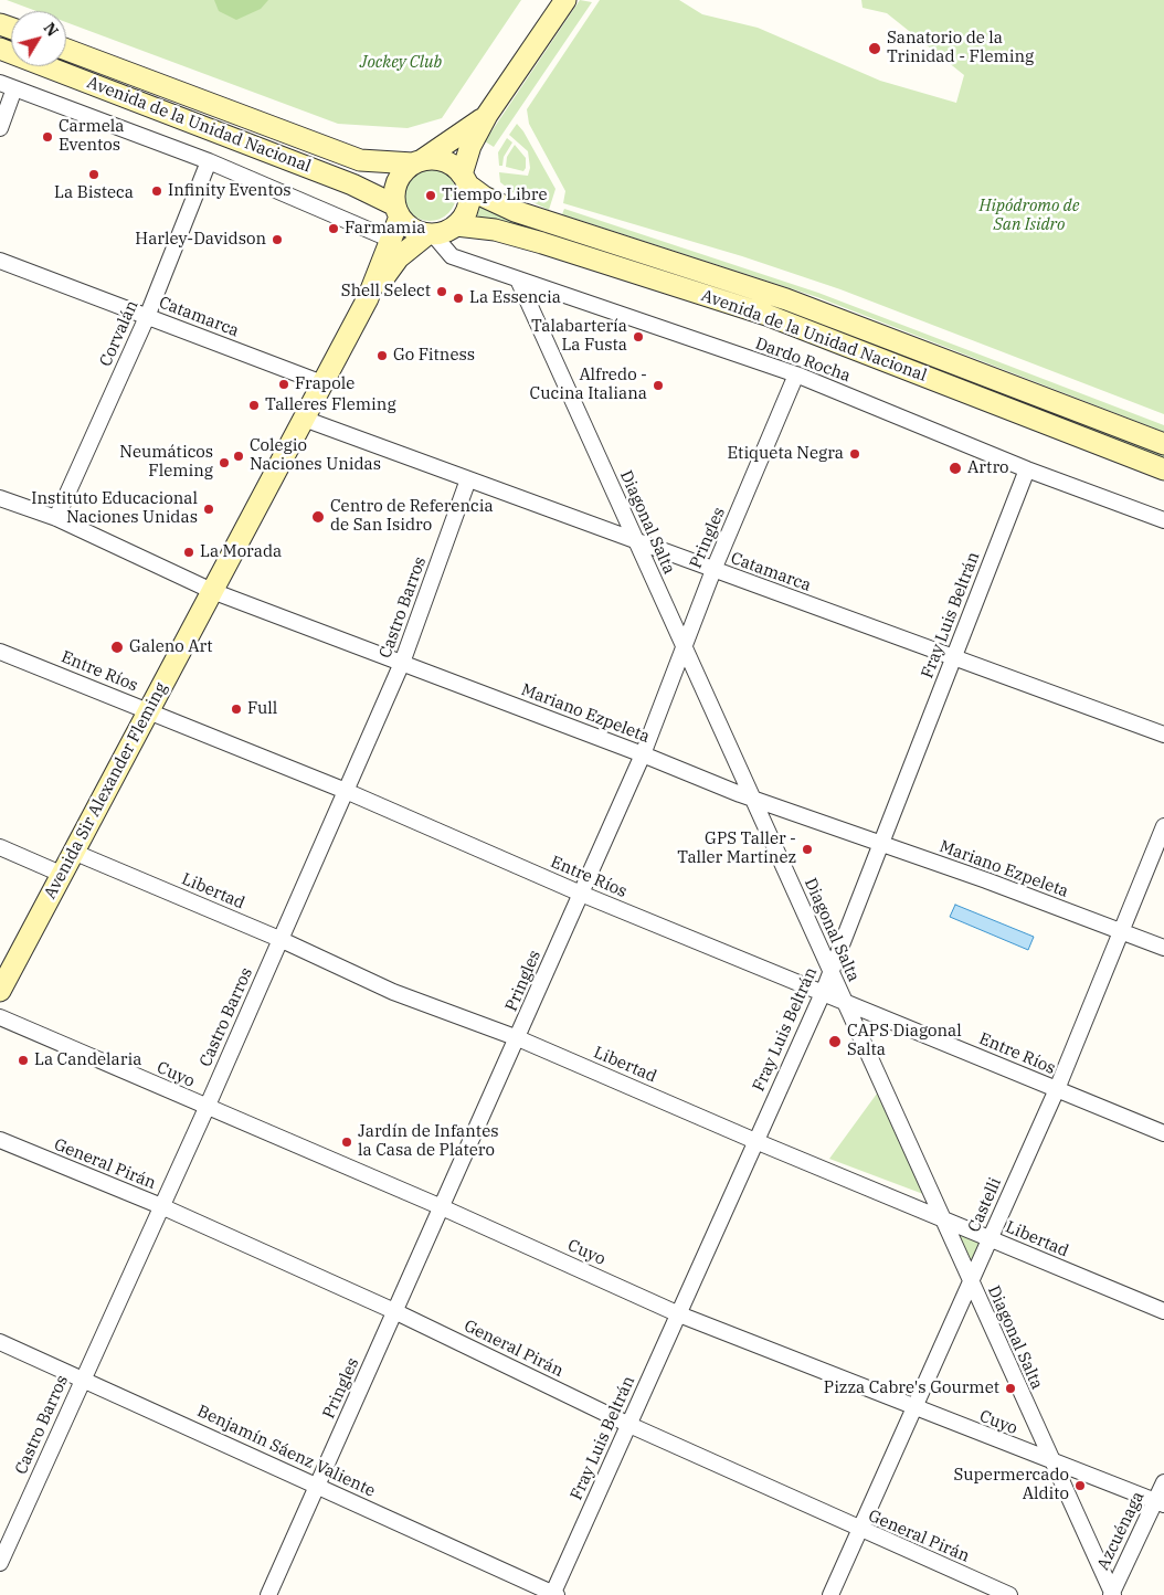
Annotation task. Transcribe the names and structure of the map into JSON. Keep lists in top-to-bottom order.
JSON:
{
  "streets": {
    "main road": ["Avenida de la Unidad Nacional", "Avenida Sir Alexander Fleming"],
    "street": [
      "Catamarca",
      "Corvalán",
      "Dardo Rocha",
      "Diagonal Salta",
      "Pringles",
      "Castro Barros",
      "Fray Luis Beltrán",
      "Entre Ríos",
      "Mariano Ezpeleta",
      "Libertad",
      "Cuyo",
      "General Pirán",
      "Castelli",
      "Benjamín Sáenz Valiente",
      "Azcuénaga"
    ]
  },
  "crossings": [
    ["Avenida de la Unidad Nacional", "Dardo Rocha"],
    ["Avenida de la Unidad Nacional", "Avenida Sir Alexander Fleming"],
    ["Catamarca", "Corvalán"],
    ["Catamarca", "Diagonal Salta"],
    ["Catamarca", "Pringles"],
    ["Catamarca", "Castro Barros"],
    ["Catamarca", "Fray Luis Beltrán"],
    ["Catamarca", "Avenida Sir Alexander Fleming"],
    ["Corvalán", "Mariano Ezpeleta"],
    ["Dardo Rocha", "Diagonal Salta"],
    ["Dardo Rocha", "Pringles"],
    ["Dardo Rocha", "Fray Luis Beltrán"],
    ["Dardo Rocha", "Avenida Sir Alexander Fleming"],
    ["Diagonal Salta", "Pringles"],
    ["Diagonal Salta", "Fray Luis Beltrán"],
    ["Diagonal Salta", "Entre Ríos"],
    ["Diagonal Salta", "Mariano Ezpeleta"],
    ["Diagonal Salta", "Libertad"],
    ["Diagonal Salta", "Cuyo"],
    ["Diagonal Salta", "Castelli"],
    ["Diagonal Salta", "Azcuénaga"],
    ["Pringles", "Entre Ríos"],
    ["Pringles", "Mariano Ezpeleta"],
    ["Pringles", "Libertad"],
    ["Pringles", "Cuyo"],
    ["Pringles", "General Pirán"],
    ["Pringles", "Benjamín Sáenz Valiente"],
    ["Castro Barros", "Entre Ríos"],
    ["Castro Barros", "Mariano Ezpeleta"],
    ["Castro Barros", "Libertad"],
    ["Castro Barros", "Cuyo"],
    ["Castro Barros", "General Pirán"],
    ["Castro Barros", "Benjamín Sáenz Valiente"],
    ["Fray Luis Beltrán", "Entre Ríos"],
    ["Fray Luis Beltrán", "Mariano Ezpeleta"],
    ["Fray Luis Beltrán", "Libertad"],
    ["Fray Luis Beltrán", "Cuyo"],
    ["Fray Luis Beltrán", "General Pirán"],
    ["Fray Luis Beltrán", "Benjamín Sáenz Valiente"],
    ["Entre Ríos", "Avenida Sir Alexander Fleming"],
    ["Entre Ríos", "Castelli"],
    ["Mariano Ezpeleta", "Avenida Sir Alexander Fleming"],
    ["Mariano Ezpeleta", "Castelli"],
    ["Avenida Sir Alexander Fleming", "Libertad"],
    ["Libertad", "Castelli"],
    ["Cuyo", "Castelli"],
    ["Cuyo", "Azcuénaga"],
    ["General Pirán", "Castelli"]
  ],
  "parks": ["Jockey Club", "Hipódromo de San Isidro"],
  "places": [
    "Sanatorio de la Trinidad - Fleming",
    "Carmela Eventos",
    "La Bisteca",
    "Infinity Eventos",
    "Tiempo Libre",
    "Farmamia",
    "Harley-Davidson",
    "Shell Select",
    "La Essencia",
    "Talabartería La Fusta",
    "Go Fitness",
    "Frapole",
    "Alfredo - Cucina Italiana",
    "Talleres Fleming",
    "Etiqueta Negra",
    "Colegio Naciones Unidas",
    "Neumáticos Fleming",
    "Artro",
    "Instituto Educacional Naciones Unidas",
    "Centro de Referencia de San Isidro",
    "La Morada",
    "Galeno Art",
    "Full",
    "GPS Taller - Taller Martinez",
    "CAPS Diagonal Salta",
    "La Candelaria",
    "Jardín de Infantes la Casa de Platero",
    "Pizza Cabre's Gourmet",
    "Supermercado Aldito"
  ],
  "north": "top right"
}
